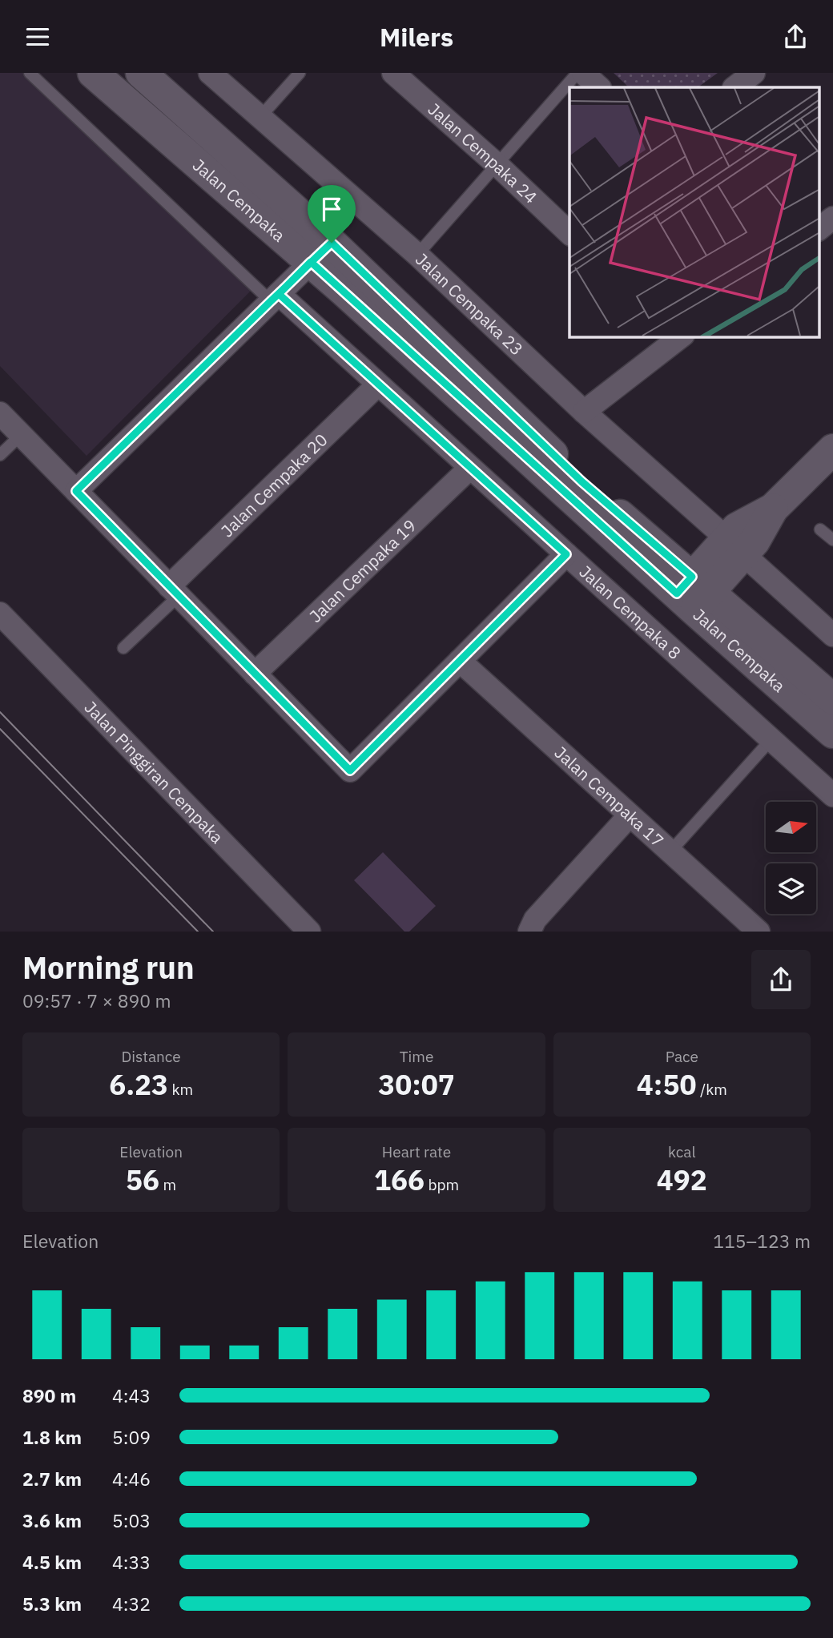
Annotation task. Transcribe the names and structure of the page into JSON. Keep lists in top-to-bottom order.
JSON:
{
  "streets": {
    "main road": ["Jalan Cempaka"],
    "street": [
      "Jalan Cempaka 24",
      "Jalan Cempaka 23",
      "Jalan Cempaka 20",
      "Jalan Cempaka 19",
      "Jalan Cempaka 8",
      "Jalan Pinggiran Cempaka",
      "Jalan Cempaka 17"
    ]
  },
  "crossings": [
    ["Jalan Cempaka 20", "Jalan Cempaka 8"],
    ["Jalan Cempaka 19", "Jalan Cempaka 8"]
  ],
  "north": "right",
  "page": {
    "header": "Milers",
    "heading": ["Morning run", "09:57 · 7 × 890 m"],
    "stats": [
      ["Distance", "6.23 km"],
      ["Time", "30:07"],
      ["Pace", "4:50 /km"],
      ["Elevation", "56 m"],
      ["Heart rate", "166 bpm"],
      ["kcal", "492"]
    ],
    "chart": ["Elevation", "115–123 m"],
    "list": [
      {
        "name": "890 m",
        "note": "4:43"
      },
      {
        "name": "1.8 km",
        "note": "5:09"
      },
      {
        "name": "2.7 km",
        "note": "4:46"
      },
      {
        "name": "3.6 km",
        "note": "5:03"
      },
      {
        "name": "4.5 km",
        "note": "4:33"
      },
      {
        "name": "5.3 km",
        "note": "4:32"
      }
    ]
  }
}
